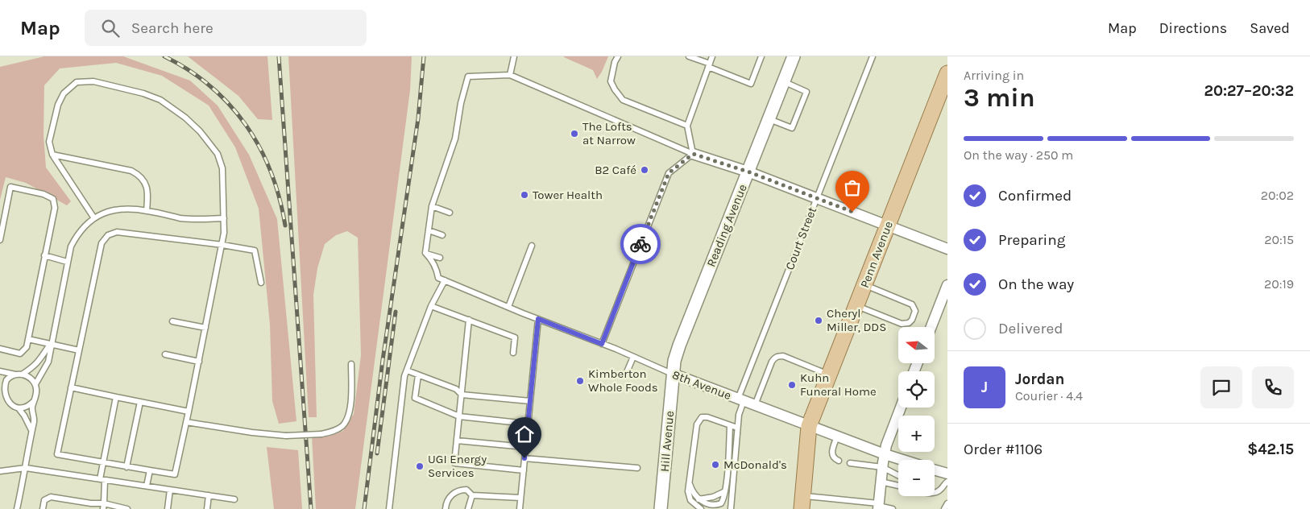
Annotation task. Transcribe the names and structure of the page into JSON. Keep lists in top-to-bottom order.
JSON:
{
  "streets": {
    "main road": ["Penn Avenue"],
    "street": ["Reading Avenue", "8th Avenue", "Hill Avenue"],
    "lane": ["Court Street"]
  },
  "crossings": [
    ["Reading Avenue", "8th Avenue"],
    ["Reading Avenue", "Hill Avenue"],
    ["Court Street", "8th Avenue"],
    ["Penn Avenue", "8th Avenue"],
    ["8th Avenue", "Hill Avenue"]
  ],
  "places": [
    "The Lofts at Narrow",
    "B2 Café",
    "Tower Health",
    "Cheryl Miller, DDS",
    "Kimberton Whole Foods",
    "Kuhn Funeral Home",
    "McDonald's",
    "UGI Energy Services"
  ],
  "north": "left",
  "page": {
    "header": "Map",
    "search": "Search here",
    "nav": ["Map", "Directions", "Saved"],
    "heading": ["3 min", "Arriving in", "20:27–20:32"],
    "panel": [
      "Jordan",
      "Courier · 4.4",
      "Order #1106",
      "$42.15"
    ],
    "bar": "On the way · 250 m",
    "list": [
      ["Confirmed", "20:02"],
      ["Preparing", "20:15"],
      ["On the way", "20:19"],
      "Delivered"
    ],
    "map_buttons": ["+", "−"],
    "round": "J"
  }
}
